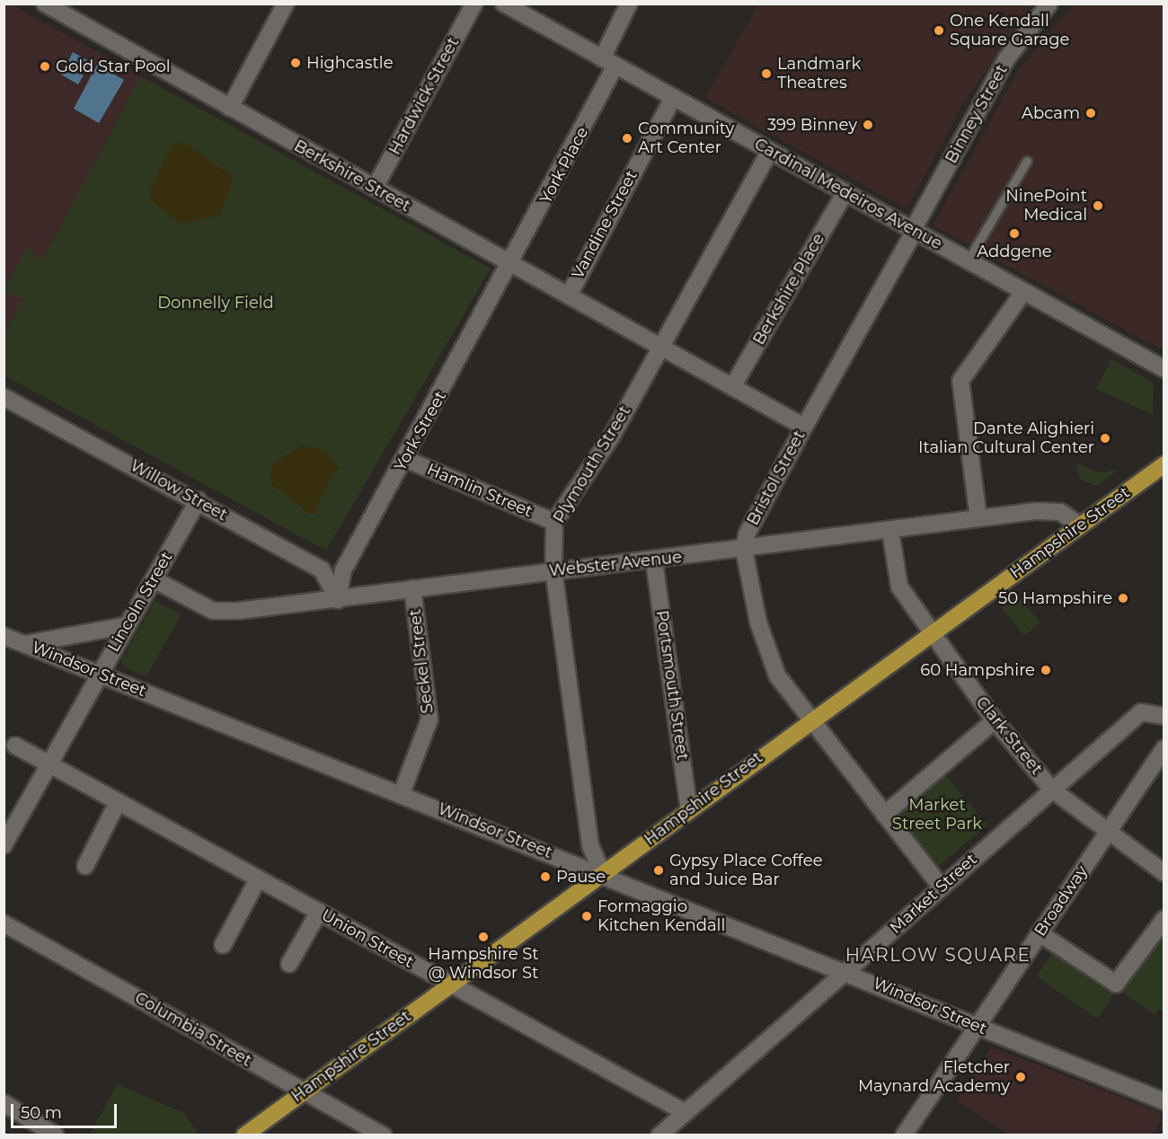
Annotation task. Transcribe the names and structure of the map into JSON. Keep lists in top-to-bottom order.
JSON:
{
  "streets": {
    "main road": ["Hampshire Street"],
    "street": [
      "Hardwick Street",
      "Binney Street",
      "York Place",
      "Berkshire Street",
      "Cardinal Medeiros Avenue",
      "Vandine Street",
      "Berkshire Place",
      "York Street",
      "Plymouth Street",
      "Bristol Street",
      "Willow Street",
      "Hamlin Street",
      "Webster Avenue",
      "Lincoln Street",
      "Seckel Street",
      "Windsor Street",
      "Portsmouth Street",
      "Clark Street",
      "Market Street",
      "Broadway",
      "Union Street",
      "Columbia Street"
    ]
  },
  "crossings": [
    ["Hardwick Street", "Berkshire Street"],
    ["Binney Street", "Cardinal Medeiros Avenue"],
    ["Binney Street", "Bristol Street"],
    ["York Place", "Berkshire Street"],
    ["York Place", "Cardinal Medeiros Avenue"],
    ["York Place", "York Street"],
    ["Berkshire Street", "Vandine Street"],
    ["Berkshire Street", "York Street"],
    ["Berkshire Street", "Plymouth Street"],
    ["Cardinal Medeiros Avenue", "Vandine Street"],
    ["Cardinal Medeiros Avenue", "Berkshire Place"],
    ["Cardinal Medeiros Avenue", "Plymouth Street"],
    ["Cardinal Medeiros Avenue", "Bristol Street"],
    ["York Street", "Willow Street"],
    ["York Street", "Hamlin Street"],
    ["York Street", "Webster Avenue"],
    ["Plymouth Street", "Hamlin Street"],
    ["Plymouth Street", "Hampshire Street"],
    ["Plymouth Street", "Webster Avenue"],
    ["Plymouth Street", "Windsor Street"],
    ["Bristol Street", "Hampshire Street"],
    ["Bristol Street", "Webster Avenue"],
    ["Bristol Street", "Market Street"],
    ["Willow Street", "Webster Avenue"],
    ["Willow Street", "Lincoln Street"],
    ["Hampshire Street", "Webster Avenue"],
    ["Hampshire Street", "Windsor Street"],
    ["Hampshire Street", "Portsmouth Street"],
    ["Hampshire Street", "Clark Street"],
    ["Hampshire Street", "Union Street"],
    ["Hampshire Street", "Columbia Street"],
    ["Webster Avenue", "Lincoln Street"],
    ["Webster Avenue", "Seckel Street"],
    ["Webster Avenue", "Portsmouth Street"],
    ["Webster Avenue", "Clark Street"],
    ["Lincoln Street", "Windsor Street"],
    ["Lincoln Street", "Union Street"],
    ["Seckel Street", "Windsor Street"],
    ["Windsor Street", "Market Street"],
    ["Windsor Street", "Broadway"],
    ["Clark Street", "Market Street"],
    ["Clark Street", "Broadway"],
    ["Market Street", "Union Street"]
  ],
  "districts": ["HARLOW SQUARE"],
  "parks": ["Donnelly Field", "Market Street Park"],
  "places": [
    "One Kendall Square Garage",
    "Highcastle",
    "Gold Star Pool",
    "Landmark Theatres",
    "Abcam",
    "399 Binney",
    "Community Art Center",
    "NinePoint Medical",
    "Addgene",
    "Dante Alighieri Italian Cultural Center",
    "50 Hampshire",
    "60 Hampshire",
    "Gypsy Place Coffee and Juice Bar",
    "Pause",
    "Formaggio Kitchen Kendall",
    "Hampshire St @ Windsor St",
    "Fletcher Maynard Academy"
  ],
  "scale_bar": "50 m"
}
